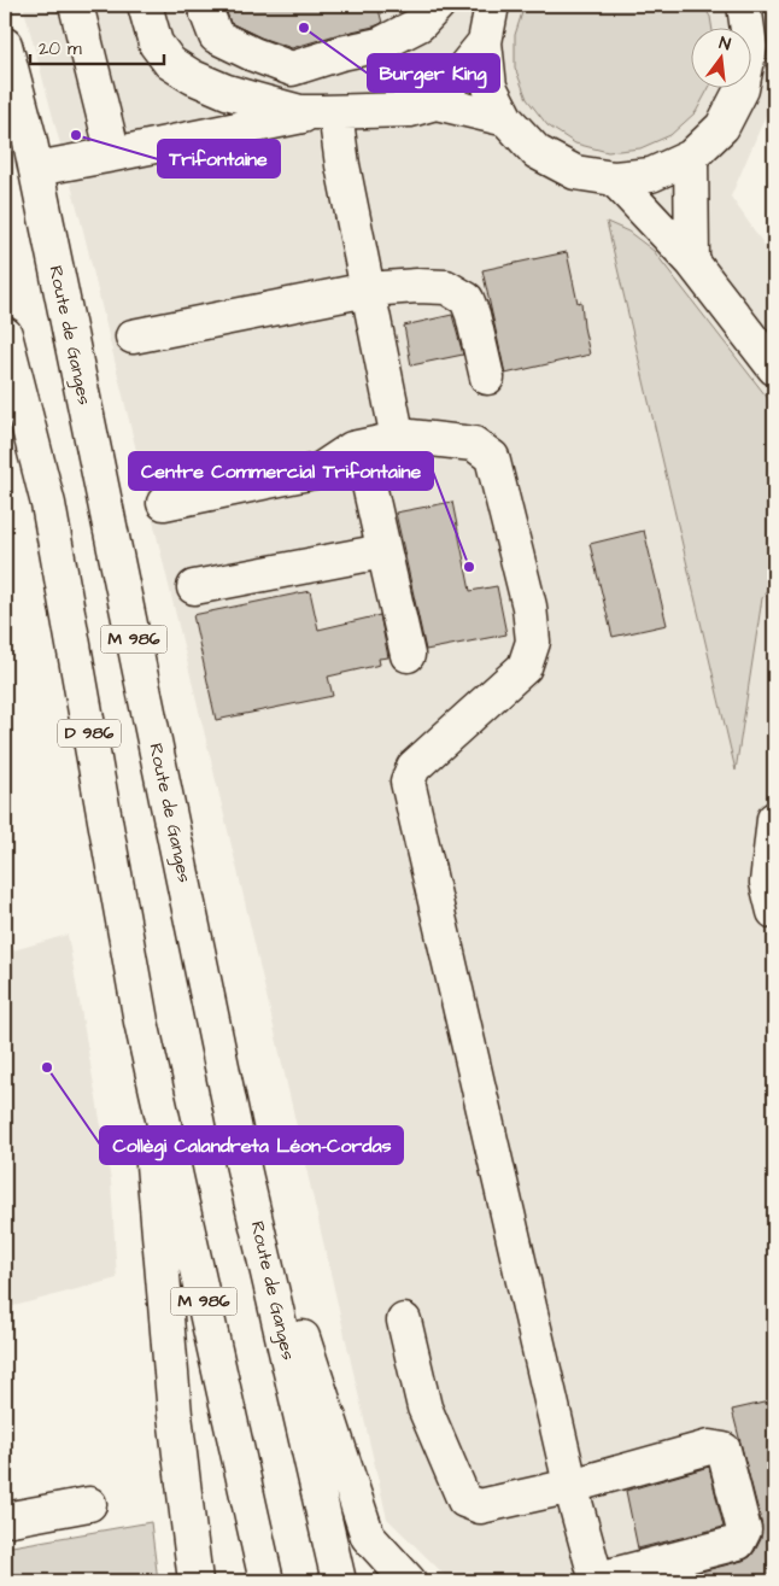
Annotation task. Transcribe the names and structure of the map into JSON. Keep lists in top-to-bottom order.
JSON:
{
  "streets": {
    "main road": ["Route de Ganges", "M 986", "D 986"]
  },
  "crossings": [
    ["Route de Ganges", "M 986"],
    ["M 986", "D 986"]
  ],
  "places": [
    "Burger King",
    "Trifontaine",
    "Centre Commercial Trifontaine",
    "Collègi Calandreta Léon-Cordas"
  ],
  "scale_bar": "20 m",
  "north": "top"
}
